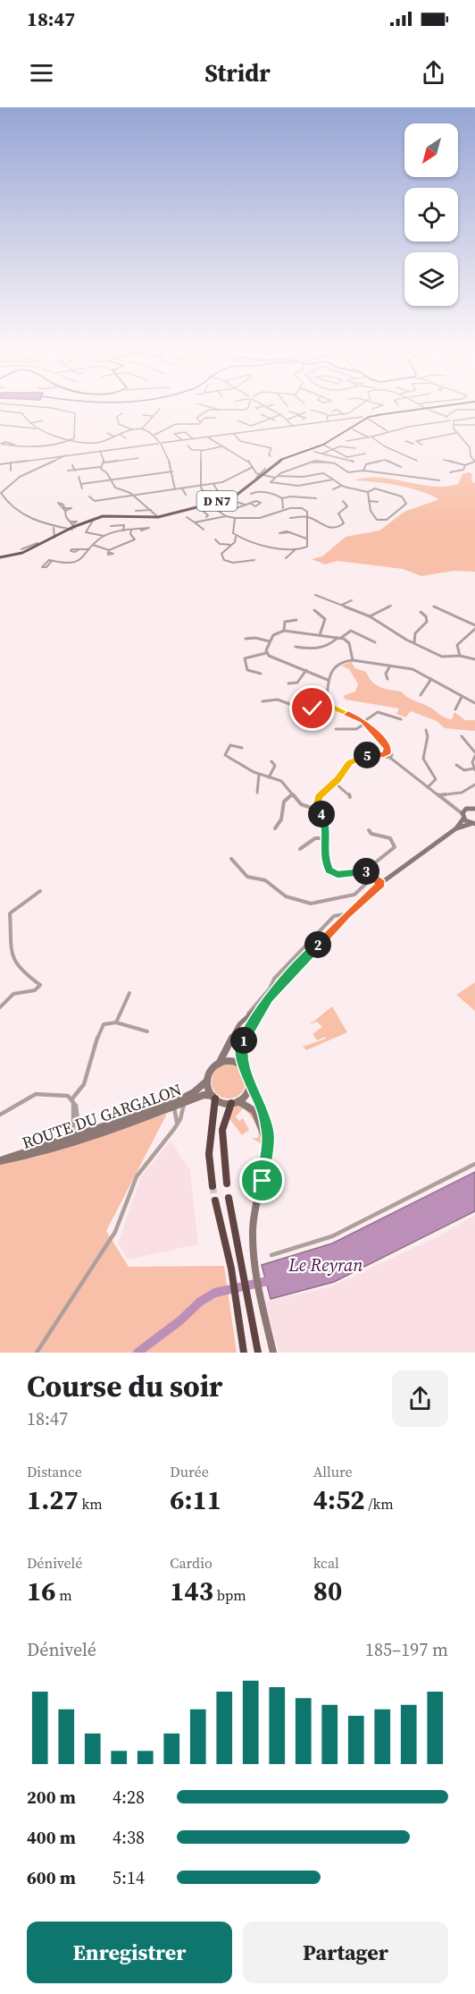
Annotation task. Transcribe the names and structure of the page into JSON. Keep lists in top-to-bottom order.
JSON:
{
  "streets": {
    "main road": ["D N7"],
    "street": ["ROUTE DU GARGALON"]
  },
  "water": ["Le Reyran"],
  "north": "bottom left",
  "page": {
    "status": "18:47",
    "header": "Stridr",
    "pins": [
      "5",
      "4",
      "3",
      "2",
      "1"
    ],
    "heading": ["Course du soir", "18:47"],
    "stats": [
      ["Distance", "1.27 km"],
      ["Durée", "6:11"],
      ["Allure", "4:52 /km"],
      ["Dénivelé", "16 m"],
      ["Cardio", "143 bpm"],
      ["kcal", "80"]
    ],
    "chart": ["Dénivelé", "185–197 m"],
    "list": [
      {
        "name": "200 m",
        "note": "4:28"
      },
      {
        "name": "400 m",
        "note": "4:38"
      },
      {
        "name": "600 m",
        "note": "5:14"
      }
    ],
    "buttons": ["Enregistrer", "Partager"]
  }
}
